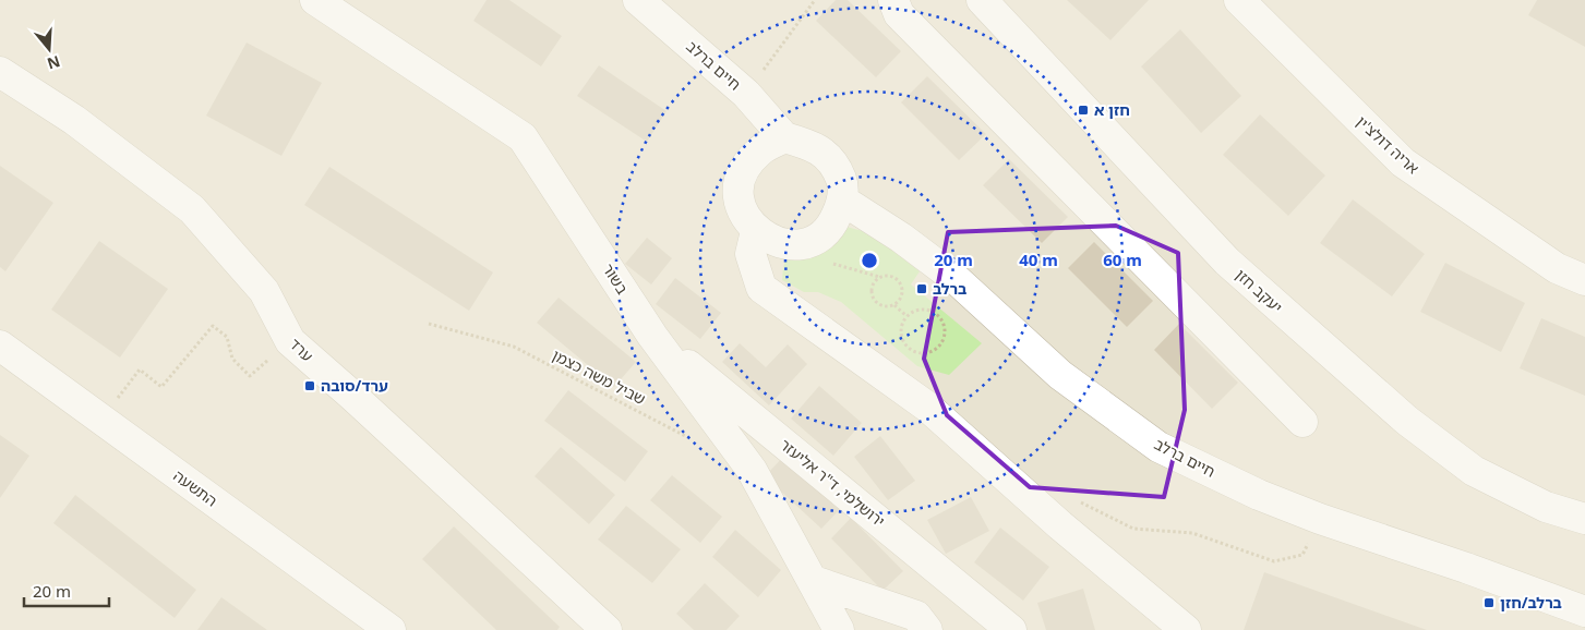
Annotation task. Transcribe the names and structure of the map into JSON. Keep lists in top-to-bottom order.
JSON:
{
  "streets": {
    "street": [
      "חיים ברלב",
      "אריה דולצ'ין",
      "בשור",
      "יעקב חזן",
      "ערד",
      "ירושלמי, ד\"ר אליעזר",
      "התשעה"
    ],
    "path": ["שביל משה כצמן"]
  },
  "crossings": [
    ["בשור", "ירושלמי, ד\"ר אליעזר"]
  ],
  "places": {
    "transit": [
      "חזן א",
      "ברלב",
      "ערד/סובה",
      "ברלב/חזן"
    ]
  },
  "scale_bar": "20 m",
  "north": "bottom",
  "rings": ["20 m", "40 m", "60 m"]
}
